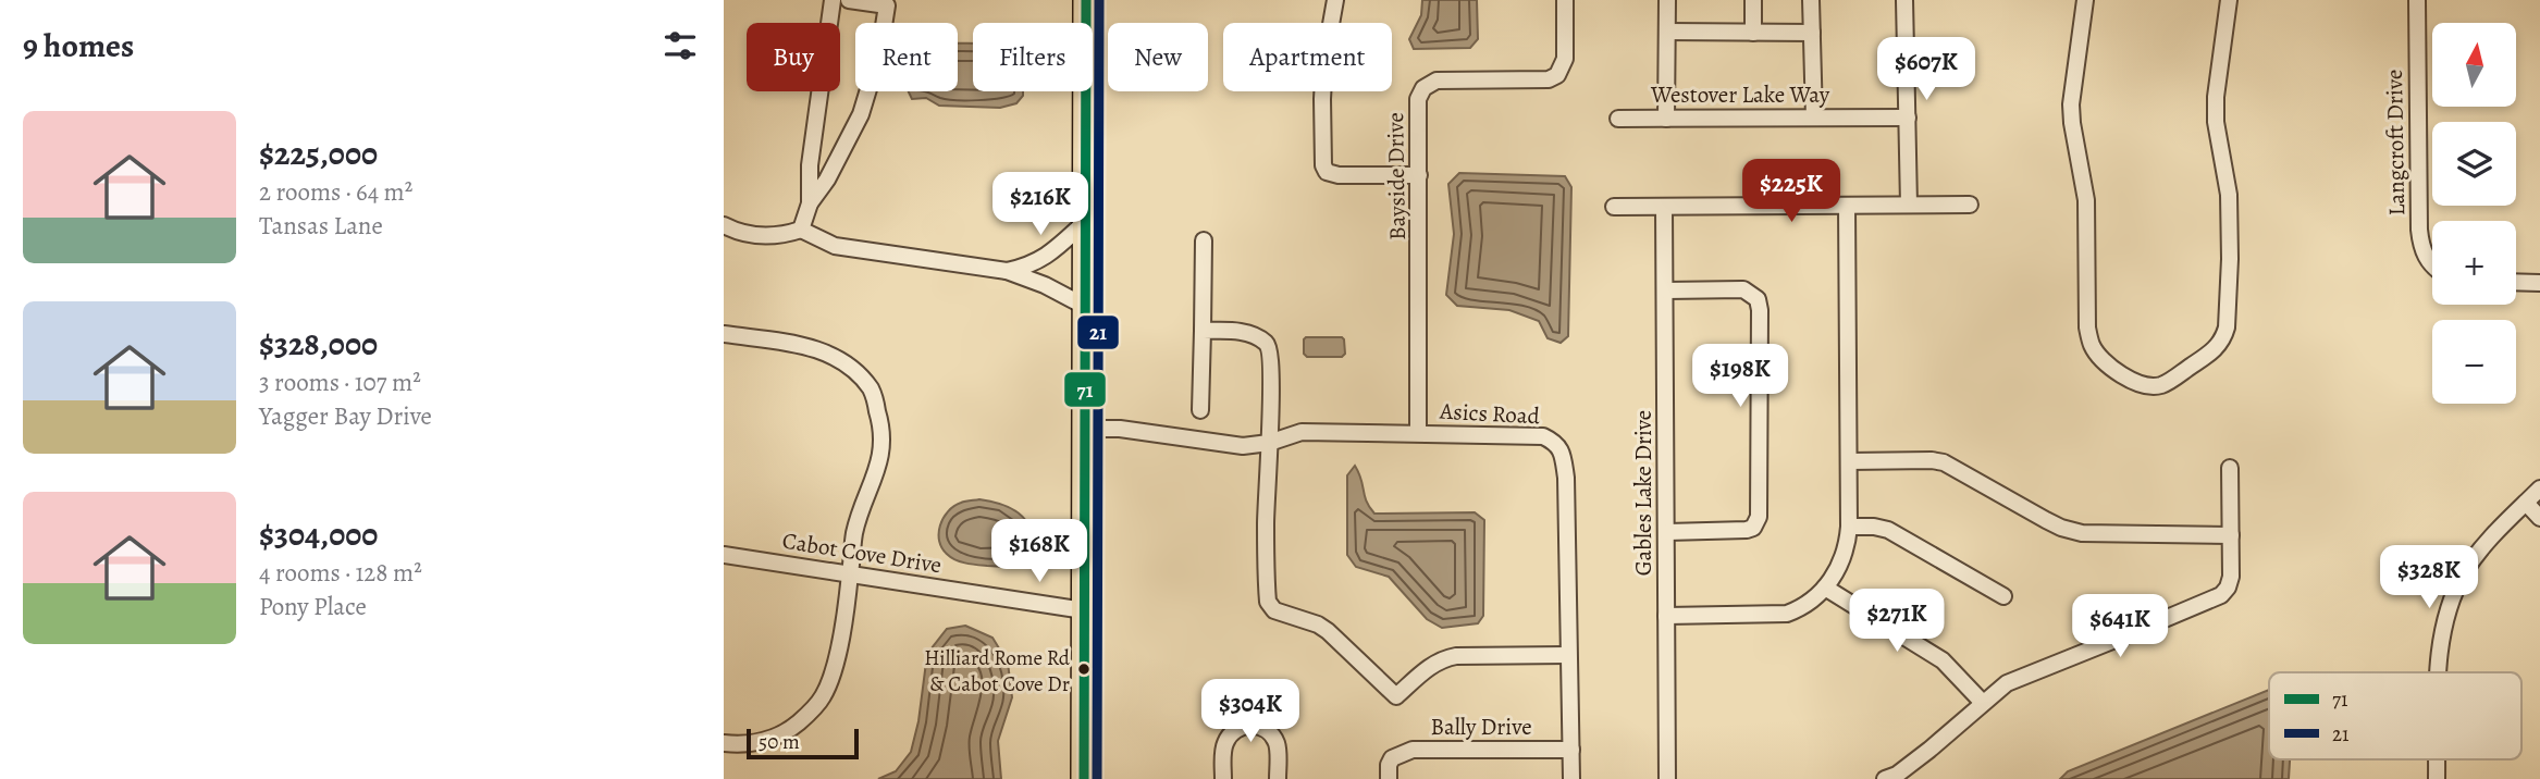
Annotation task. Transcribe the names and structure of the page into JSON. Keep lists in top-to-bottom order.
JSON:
{
  "streets": {
    "street": [
      "Westover Lake Way",
      "Langcroft Drive",
      "Bayside Drive",
      "Asics Road",
      "Gables Lake Drive",
      "Cabot Cove Drive",
      "Bally Drive"
    ]
  },
  "crossings": [
    ["Bayside Drive", "Asics Road"],
    ["Asics Road", "Bally Drive"]
  ],
  "places": ["Hilliard Rome Rd & Cabot Cove Dr"],
  "lines": ["transit line 71", "transit line 21"],
  "legend": ["71", "21"],
  "scale_bar": "50 m",
  "north": "top",
  "page": {
    "heading": "9 homes",
    "map_buttons": ["+", "−"],
    "chip": [
      "Buy",
      "Rent",
      "Filters",
      "New",
      "Apartment"
    ],
    "price": [
      "$607K",
      "$225K",
      "$216K",
      "$198K",
      "$168K",
      "$328K",
      "$271K",
      "$641K",
      "$304K"
    ],
    "list": [
      {
        "name": "$225,000",
        "note": "2 rooms · 64 m² · Tansas Lane"
      },
      {
        "name": "$328,000",
        "note": "3 rooms · 107 m² · Yagger Bay Drive"
      },
      {
        "name": "$304,000",
        "note": "4 rooms · 128 m² · Pony Place"
      }
    ],
    "scale": "50 m"
  }
}
